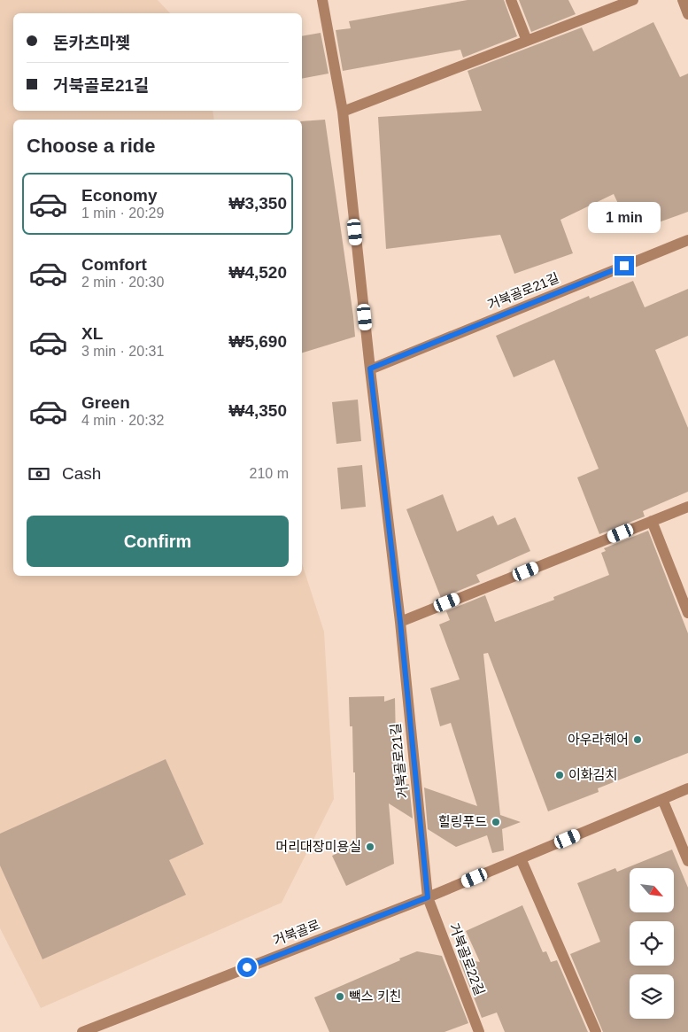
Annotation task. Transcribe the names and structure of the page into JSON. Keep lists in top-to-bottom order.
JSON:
{
  "streets": {
    "street": ["거북골로21길", "거북골로", "거북골로22길"]
  },
  "crossings": [
    ["거북골로21길", "거북골로"],
    ["거북골로21길", "거북골로22길"],
    ["거북골로", "거북골로22길"]
  ],
  "places": [
    "아우라헤어",
    "이화김치",
    "힐링푸드",
    "머리대장미용실",
    "빽스 키친"
  ],
  "north": "bottom right",
  "page": {
    "banner": ["돈카츠마졪", "거북골로21길"],
    "heading": "Choose a ride",
    "list": [
      {
        "name": "Economy",
        "note": "1 min · 20:29",
        "value": "₩3,350"
      },
      {
        "name": "Comfort",
        "note": "2 min · 20:30",
        "value": "₩4,520"
      },
      {
        "name": "XL",
        "note": "3 min · 20:31",
        "value": "₩5,690"
      },
      {
        "name": "Green",
        "note": "4 min · 20:32",
        "value": "₩4,350"
      }
    ],
    "bubble": "1 min",
    "pay": ["Cash", "210 m"],
    "buttons": "Confirm"
  }
}
